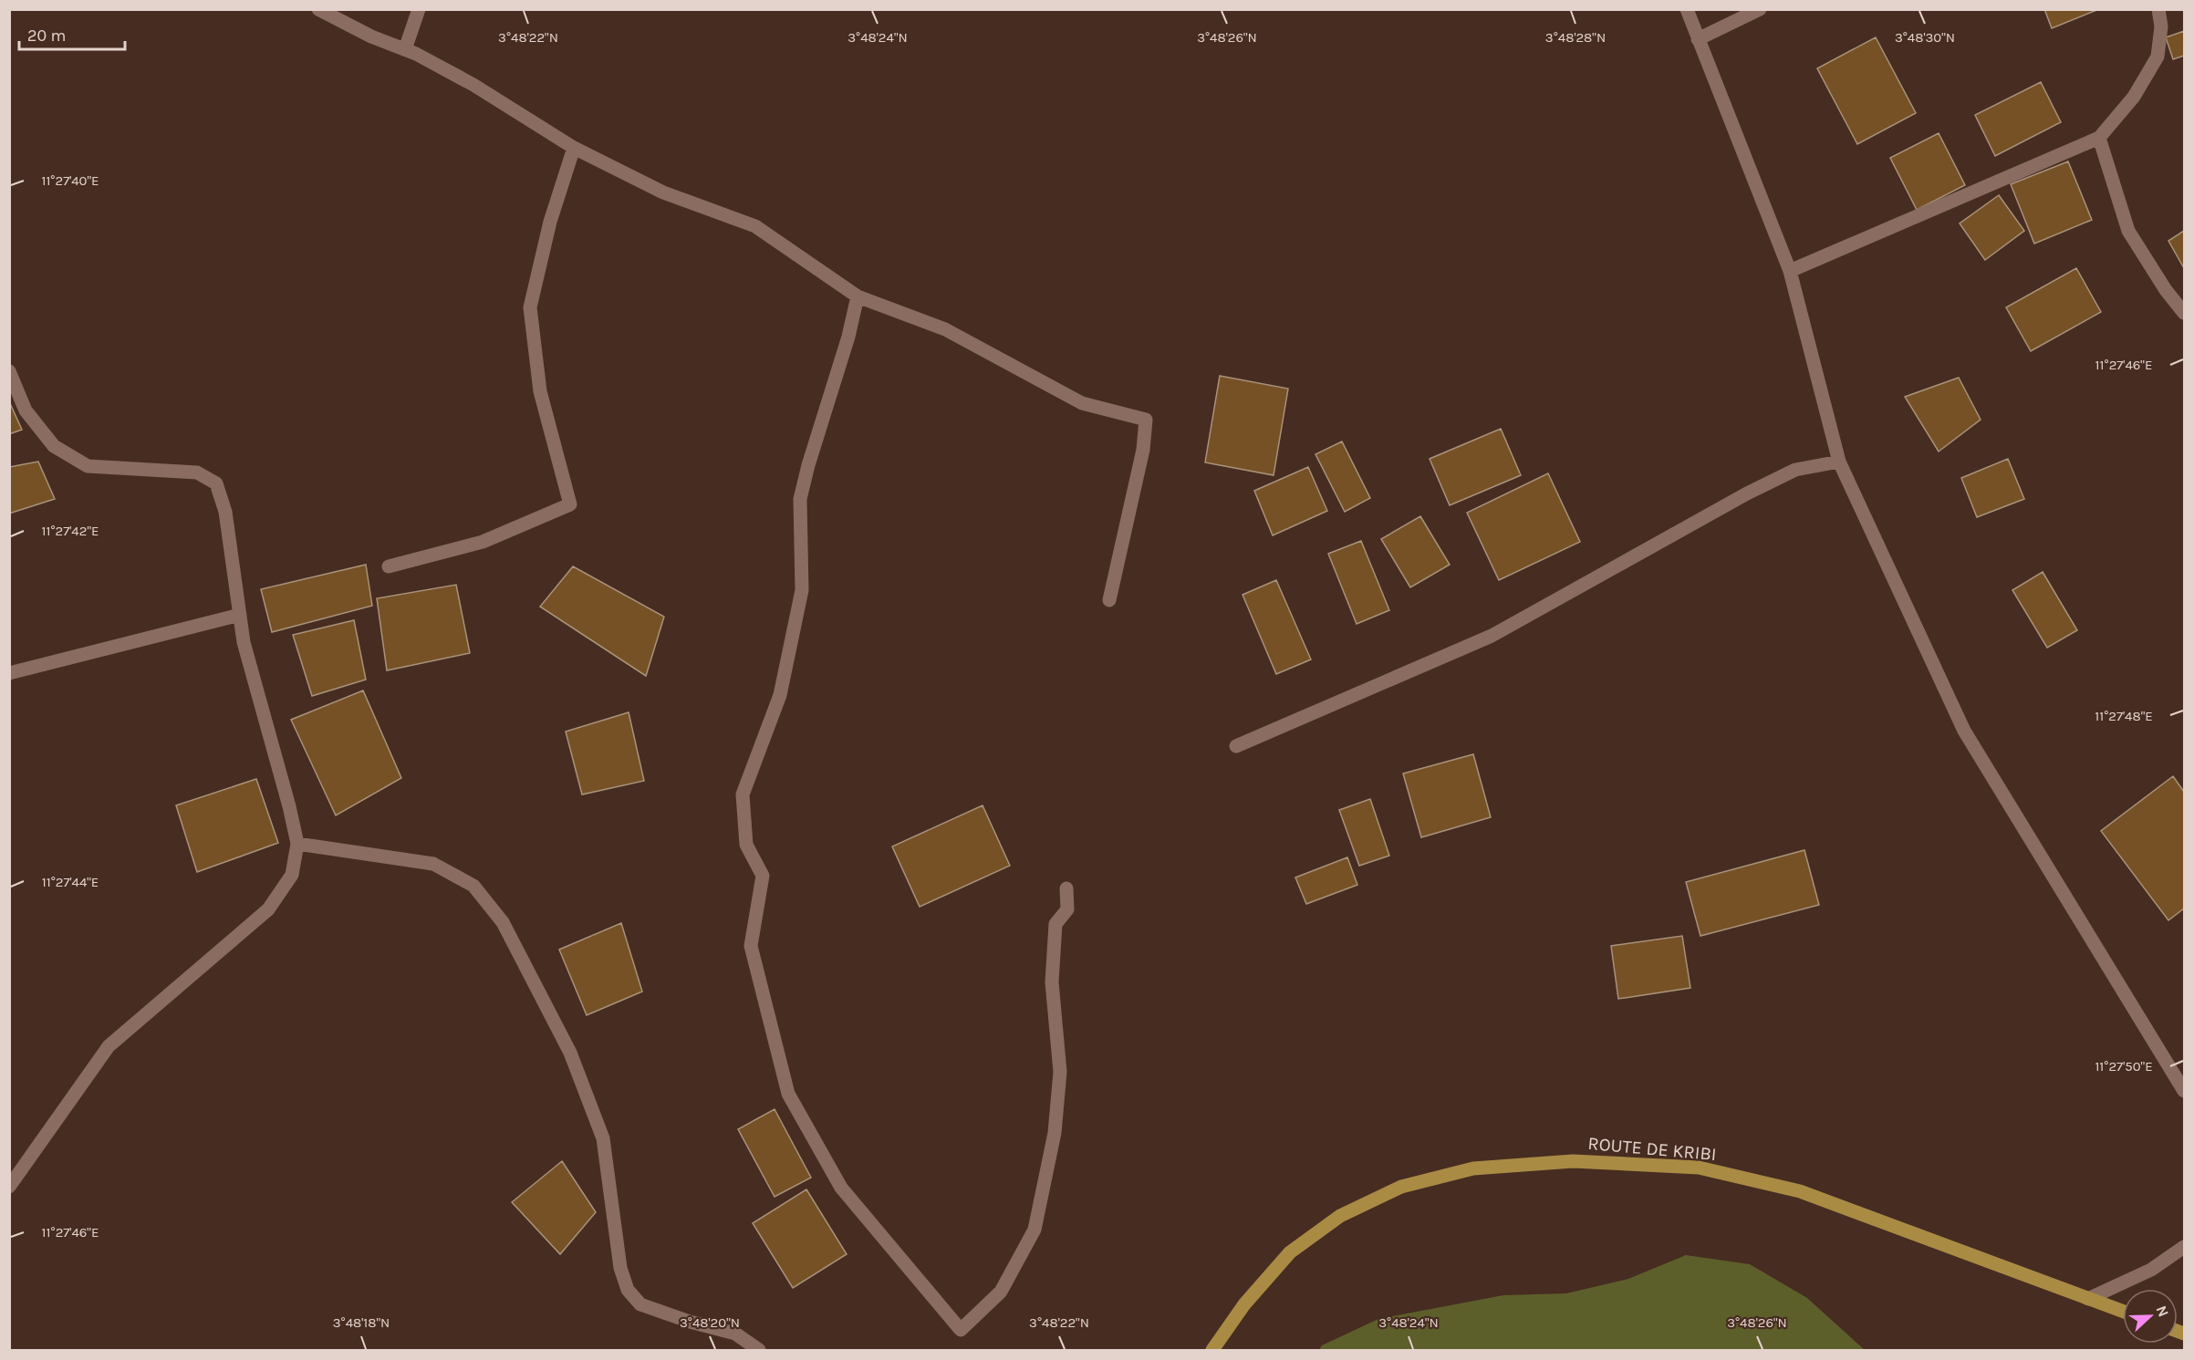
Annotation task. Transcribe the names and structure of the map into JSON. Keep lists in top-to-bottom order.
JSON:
{
  "streets": {
    "main road": ["ROUTE DE KRIBI"]
  },
  "scale_bar": "20 m",
  "north": "right",
  "coordinates": [
    "3°48'30\"N",
    "3°48'22\"N",
    "3°48'24\"N",
    "3°48'26\"N",
    "3°48'28\"N",
    "11°27'40\"E",
    "11°27'46\"E",
    "11°27'42\"E",
    "11°27'48\"E",
    "11°27'44\"E",
    "11°27'50\"E",
    "3°48'18\"N",
    "3°48'20\"N"
  ]
}
